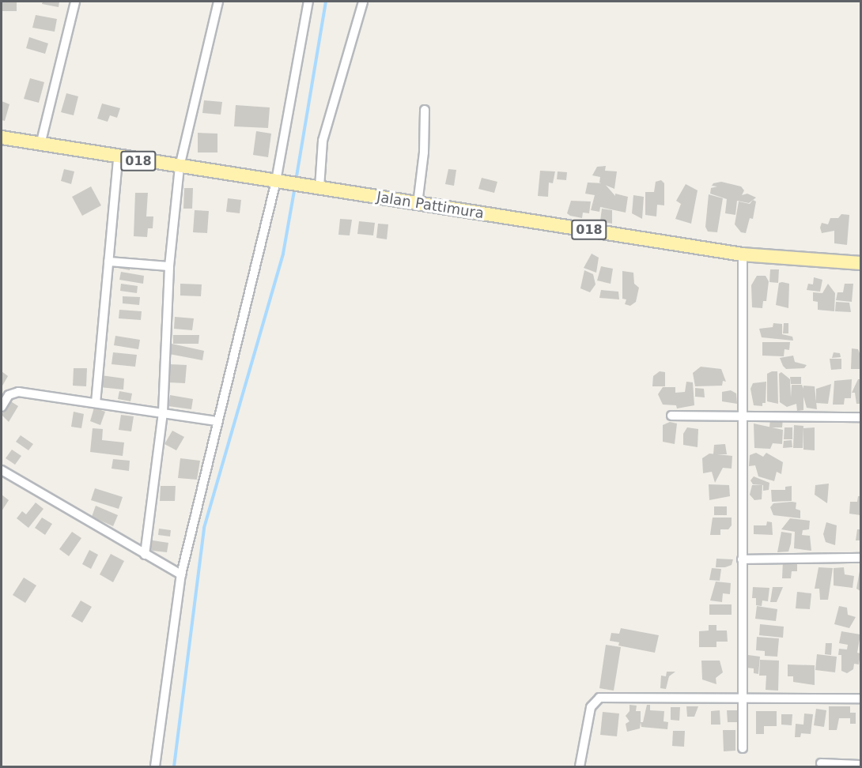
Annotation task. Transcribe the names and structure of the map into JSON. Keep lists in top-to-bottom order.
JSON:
{
  "streets": {
    "main road": ["018", "Jalan Pattimura"]
  }
}
